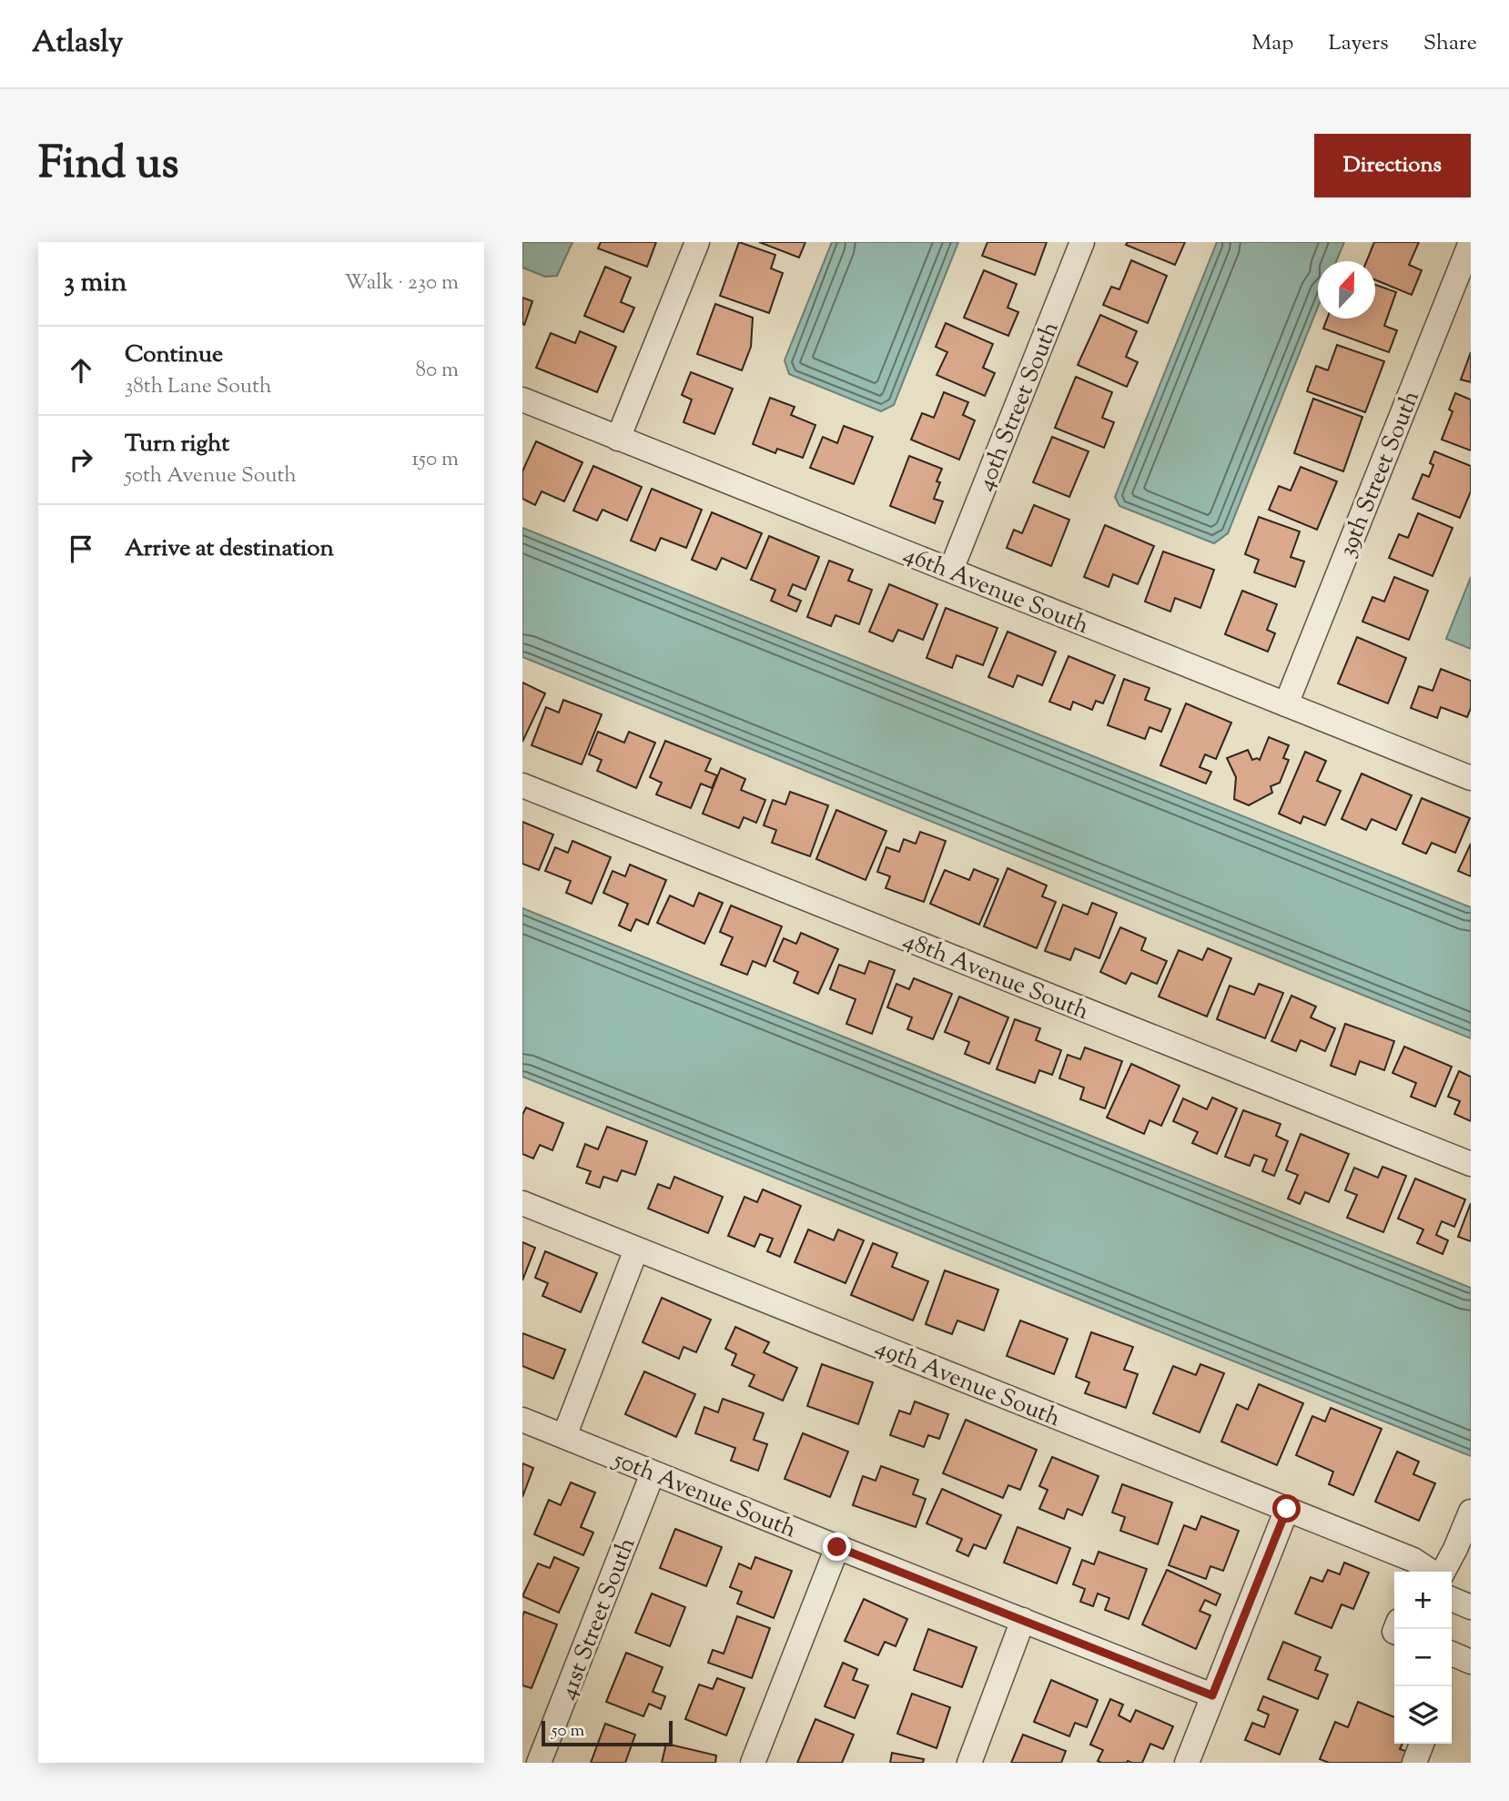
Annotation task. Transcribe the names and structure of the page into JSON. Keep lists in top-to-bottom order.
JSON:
{
  "streets": {
    "street": [
      "40th Street South",
      "39th Street South",
      "46th Avenue South",
      "48th Avenue South",
      "49th Avenue South",
      "50th Avenue South",
      "41st Street South"
    ]
  },
  "crossings": [
    ["40th Street South", "46th Avenue South"],
    ["39th Street South", "46th Avenue South"],
    ["50th Avenue South", "41st Street South"]
  ],
  "scale_bar": "50 m",
  "north": "top",
  "page": {
    "header": "Atlasly",
    "nav": ["Map", "Layers", "Share"],
    "title": "Find us",
    "buttons": "Directions",
    "heading": ["3 min", "Walk · 230 m"],
    "list": [
      ["Continue", "38th Lane South", "80 m"],
      ["Turn right", "50th Avenue South", "150 m"],
      "Arrive at destination"
    ],
    "map_buttons": ["+", "−"],
    "scale": "50 m"
  }
}
